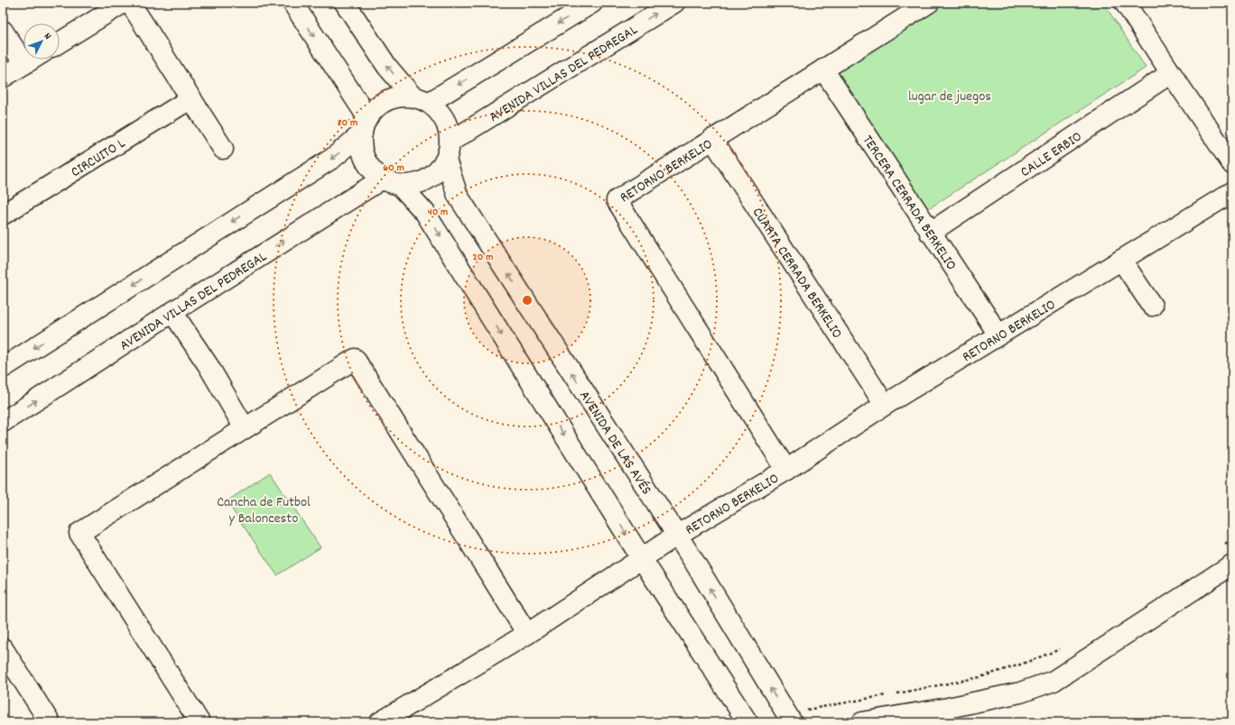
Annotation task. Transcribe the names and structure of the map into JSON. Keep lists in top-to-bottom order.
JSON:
{
  "streets": {
    "street": [
      "AVENIDA VILLAS DEL PEDREGAL",
      "CALLE ERBIO",
      "CIRCUITO L",
      "RETORNO BERKELIO",
      "TERCERA CERRADA BERKELIO",
      "CUARTA CERRADA BERKELIO",
      "AVENIDA DE LAS AVÉS"
    ]
  },
  "crossings": [
    ["AVENIDA VILLAS DEL PEDREGAL", "AVENIDA DE LAS AVÉS"],
    ["CALLE ERBIO", "TERCERA CERRADA BERKELIO"],
    ["RETORNO BERKELIO", "TERCERA CERRADA BERKELIO"],
    ["RETORNO BERKELIO", "CUARTA CERRADA BERKELIO"],
    ["RETORNO BERKELIO", "AVENIDA DE LAS AVÉS"]
  ],
  "parks": ["lugar de juegos", "Cancha de Futbol y Baloncesto"],
  "north": "top right",
  "rings": [
    "80 m",
    "60 m",
    "40 m",
    "20 m"
  ]
}
